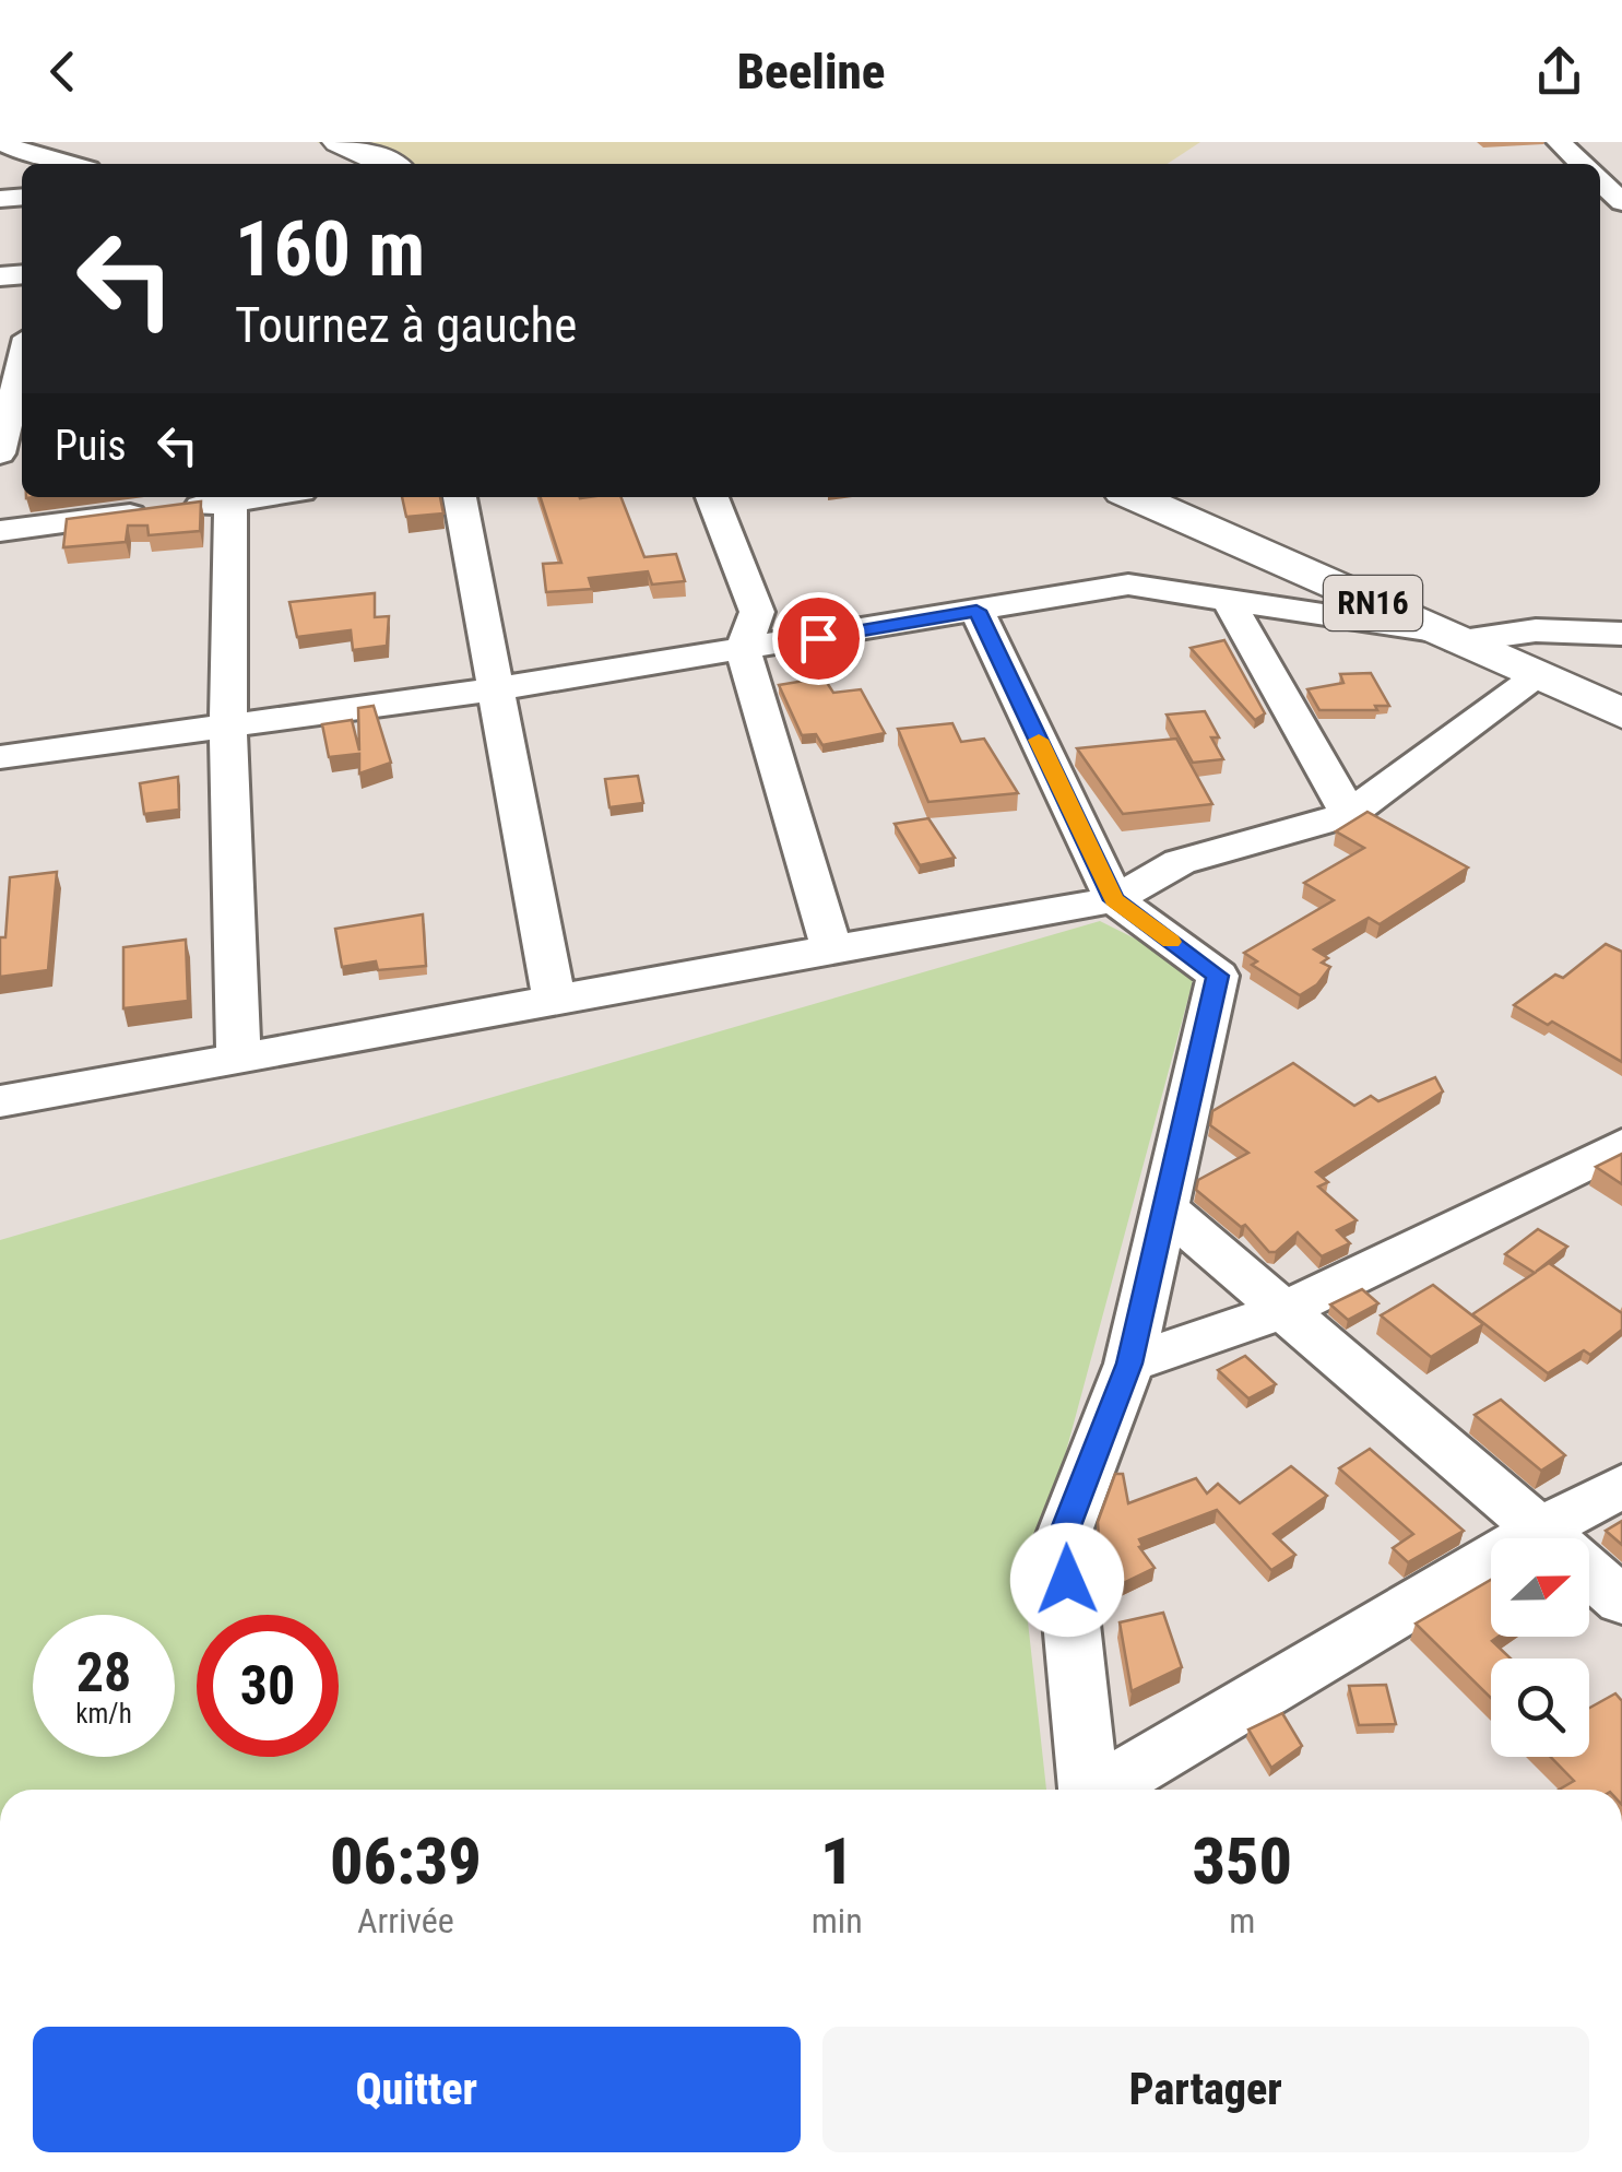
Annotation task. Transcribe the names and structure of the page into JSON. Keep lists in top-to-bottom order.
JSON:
{
  "streets": {
    "main road": ["RN16"]
  },
  "north": "right",
  "page": {
    "header": "Beeline",
    "turn": ["160 m", "Tournez à gauche"],
    "then": "Puis",
    "speed": "28 km/h",
    "limit": "30",
    "eta": [
      "06:39",
      "Arrivée",
      "1",
      "min",
      "350",
      "m"
    ],
    "buttons": ["Quitter", "Partager"]
  }
}
